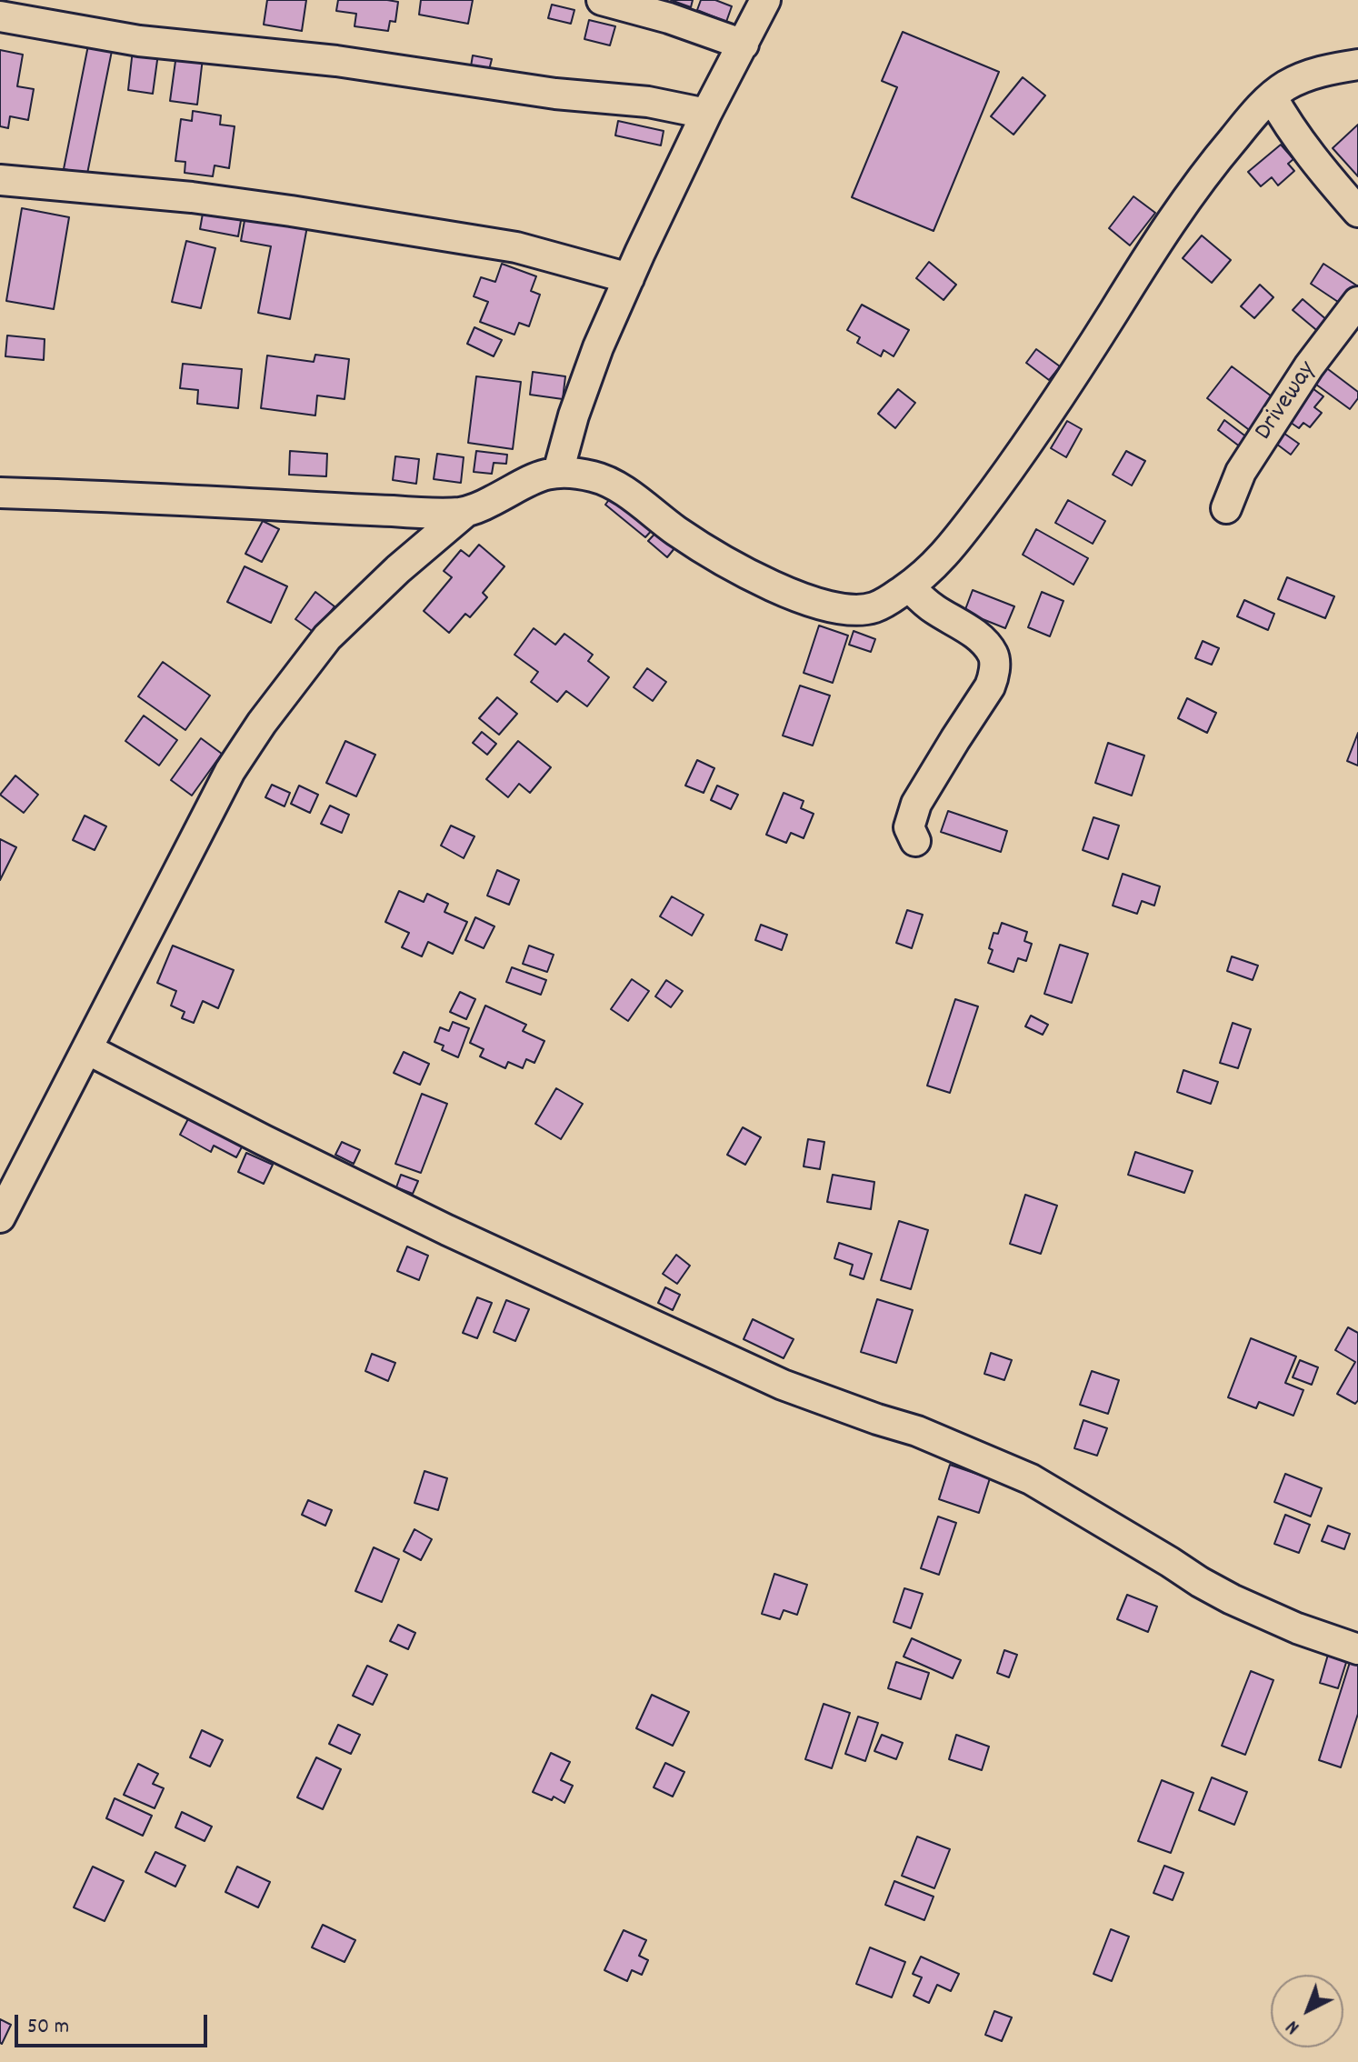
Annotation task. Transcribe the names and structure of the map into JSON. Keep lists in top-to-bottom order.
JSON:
{
  "streets": {
    "street": ["Driveway"]
  },
  "scale_bar": "50 m",
  "north": "bottom left"
}
